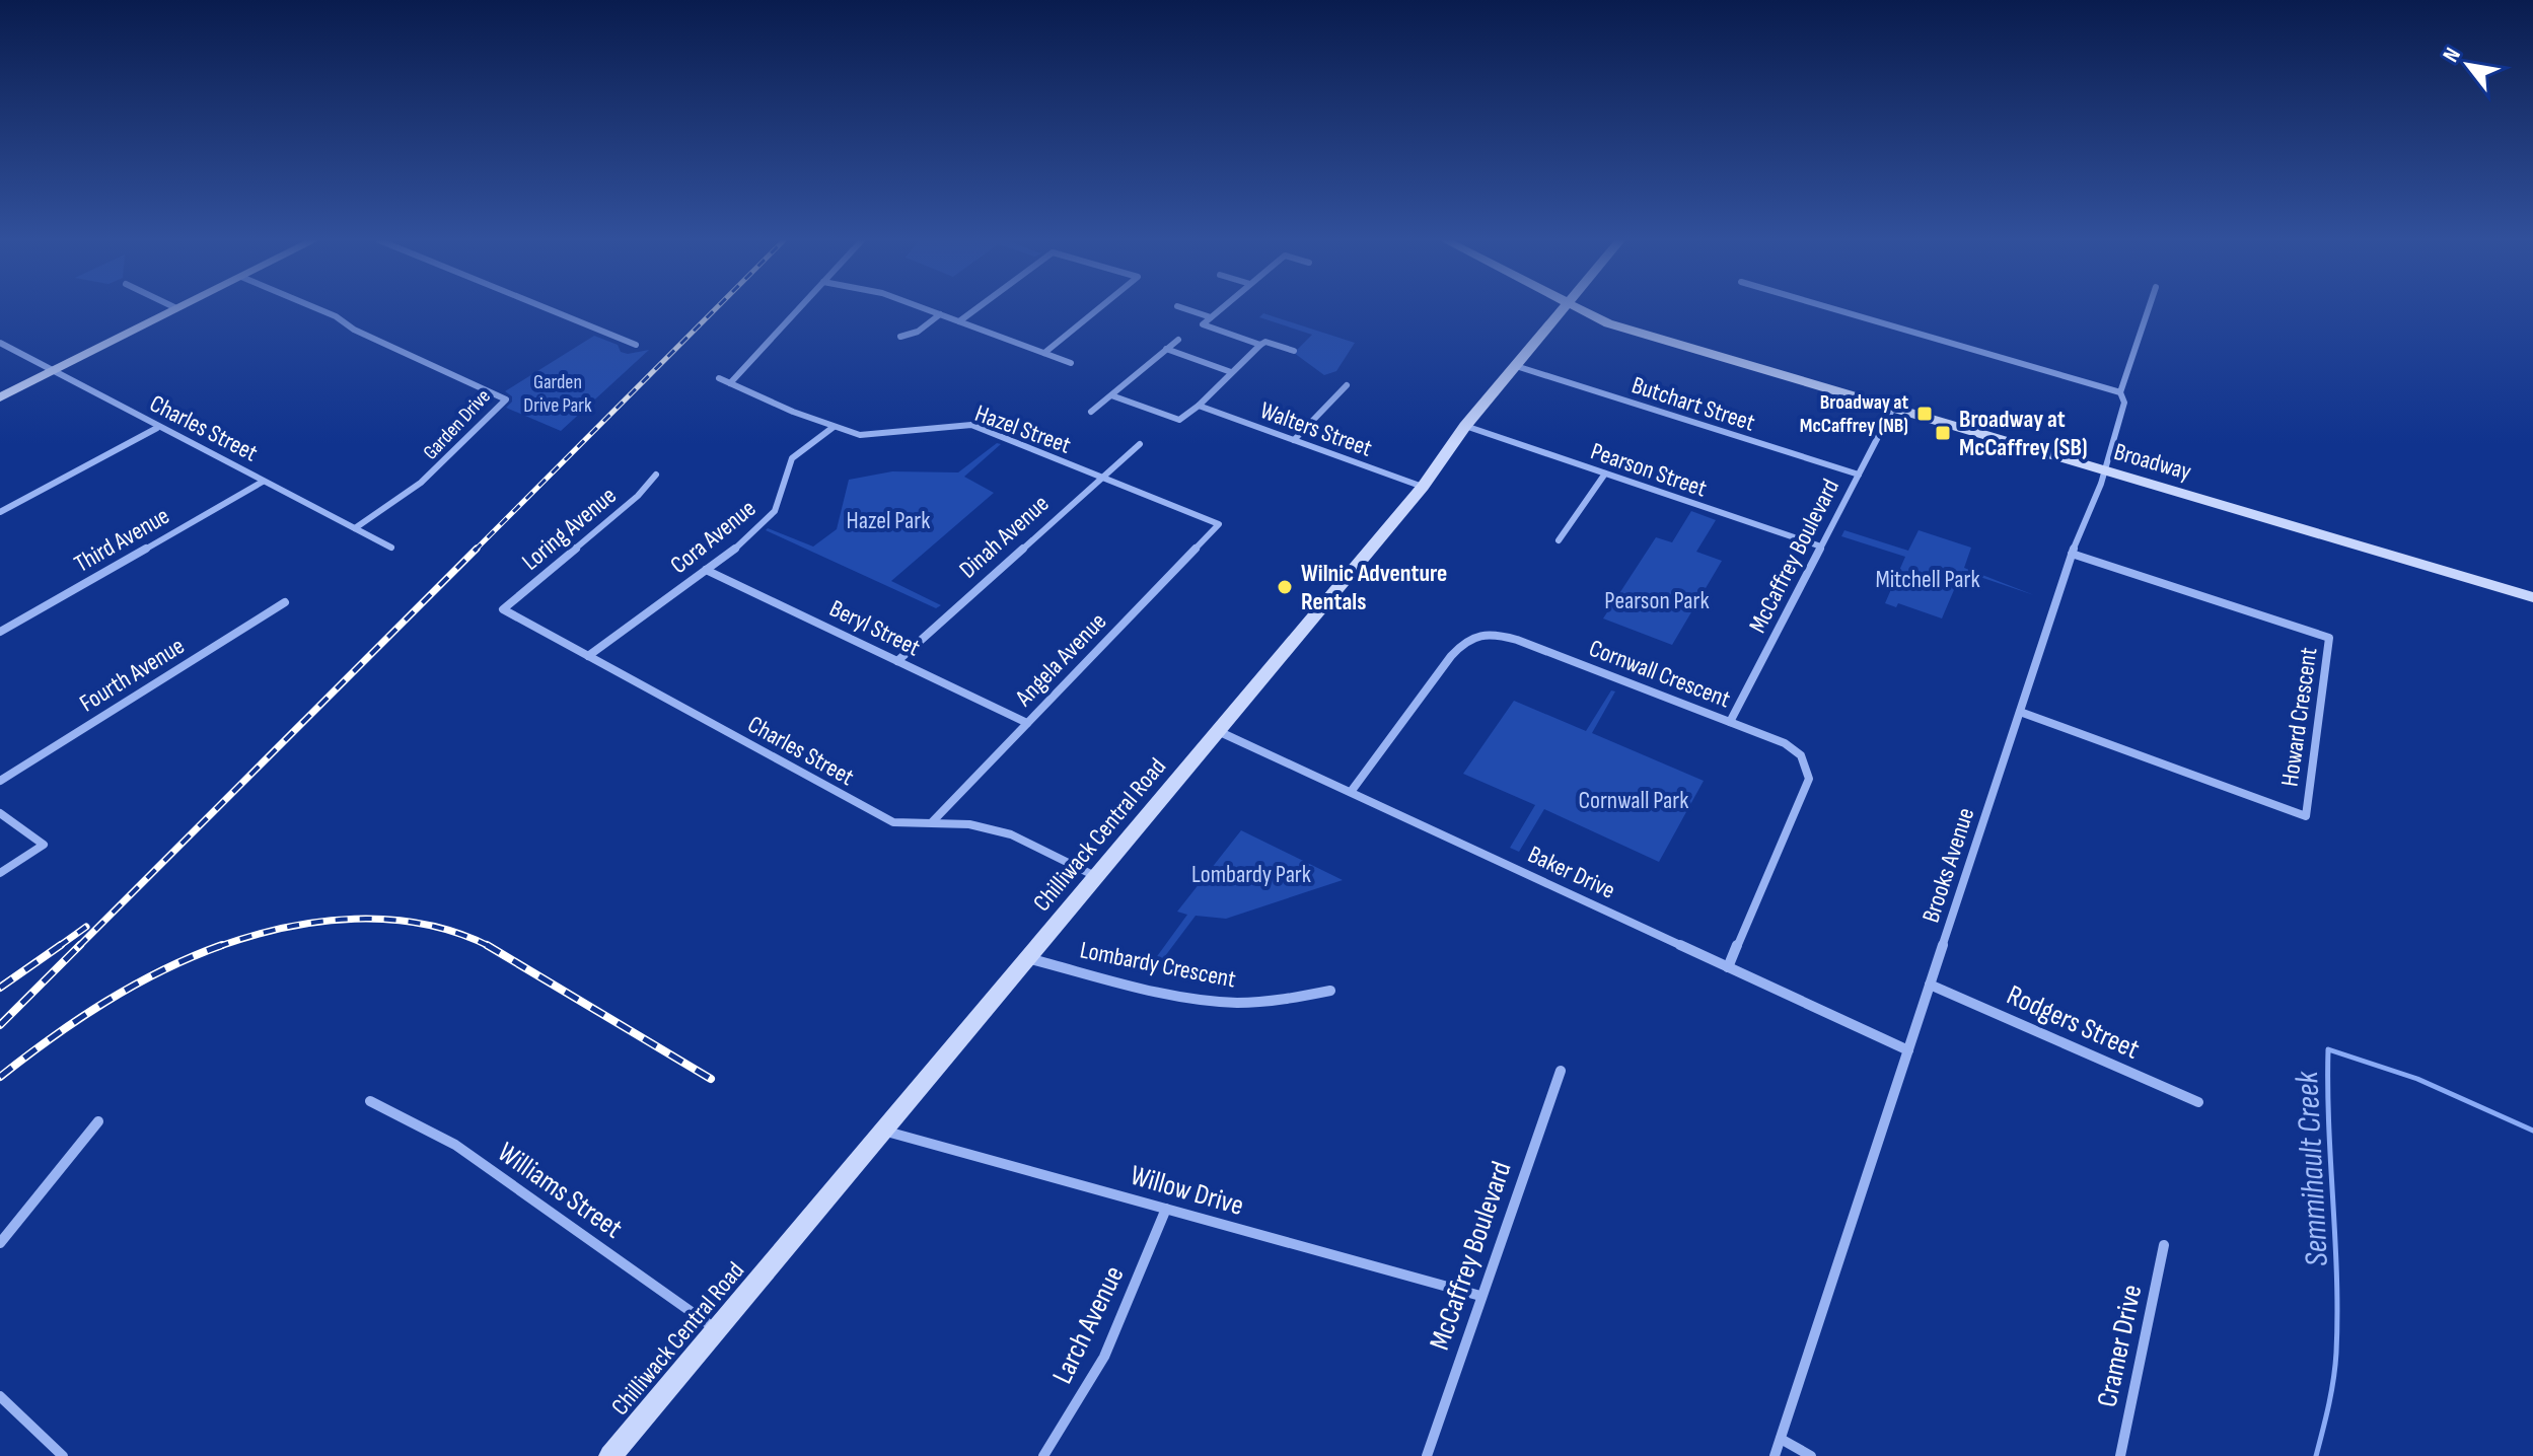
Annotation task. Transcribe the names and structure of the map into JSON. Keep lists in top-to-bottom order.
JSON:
{
  "streets": {
    "street": [
      "Butchart Street",
      "Garden Drive",
      "Charles Street",
      "Hazel Street",
      "Walters Street",
      "Broadway",
      "Pearson Street",
      "Loring Avenue",
      "Cora Avenue",
      "Dinah Avenue",
      "Third Avenue",
      "McCaffrey Boulevard",
      "Beryl Street",
      "Angela Avenue",
      "Cornwall Crescent",
      "Fourth Avenue",
      "Howard Crescent",
      "Chilliwack Central Road",
      "Brooks Avenue",
      "Baker Drive",
      "Lombardy Crescent",
      "Rodgers Street",
      "Williams Street",
      "Willow Drive",
      "Larch Avenue",
      "Cramer Drive"
    ]
  },
  "crossings": [
    ["Butchart Street", "McCaffrey Boulevard"],
    ["Butchart Street", "Chilliwack Central Road"],
    ["Garden Drive", "Charles Street"],
    ["Charles Street", "Loring Avenue"],
    ["Charles Street", "Cora Avenue"],
    ["Charles Street", "Third Avenue"],
    ["Charles Street", "Angela Avenue"],
    ["Charles Street", "Chilliwack Central Road"],
    ["Hazel Street", "Cora Avenue"],
    ["Hazel Street", "Dinah Avenue"],
    ["Hazel Street", "Angela Avenue"],
    ["Walters Street", "Chilliwack Central Road"],
    ["Broadway", "McCaffrey Boulevard"],
    ["Broadway", "Brooks Avenue"],
    ["Pearson Street", "McCaffrey Boulevard"],
    ["Pearson Street", "Chilliwack Central Road"],
    ["Cora Avenue", "Beryl Street"],
    ["Dinah Avenue", "Beryl Street"],
    ["McCaffrey Boulevard", "Cornwall Crescent"],
    ["McCaffrey Boulevard", "Willow Drive"],
    ["Beryl Street", "Angela Avenue"],
    ["Cornwall Crescent", "Baker Drive"],
    ["Howard Crescent", "Brooks Avenue"],
    ["Chilliwack Central Road", "Baker Drive"],
    ["Chilliwack Central Road", "Lombardy Crescent"],
    ["Chilliwack Central Road", "Williams Street"],
    ["Chilliwack Central Road", "Willow Drive"],
    ["Brooks Avenue", "Baker Drive"],
    ["Brooks Avenue", "Rodgers Street"],
    ["Willow Drive", "Larch Avenue"]
  ],
  "water": ["Semmihault Creek"],
  "parks": [
    "Garden Drive Park",
    "Hazel Park",
    "Mitchell Park",
    "Pearson Park",
    "Cornwall Park",
    "Lombardy Park"
  ],
  "places": {
    "transit": ["Broadway at McCaffrey (NB)", "Broadway at McCaffrey (SB)"],
    "other": ["Wilnic Adventure Rentals"]
  },
  "north": "top left"
}
